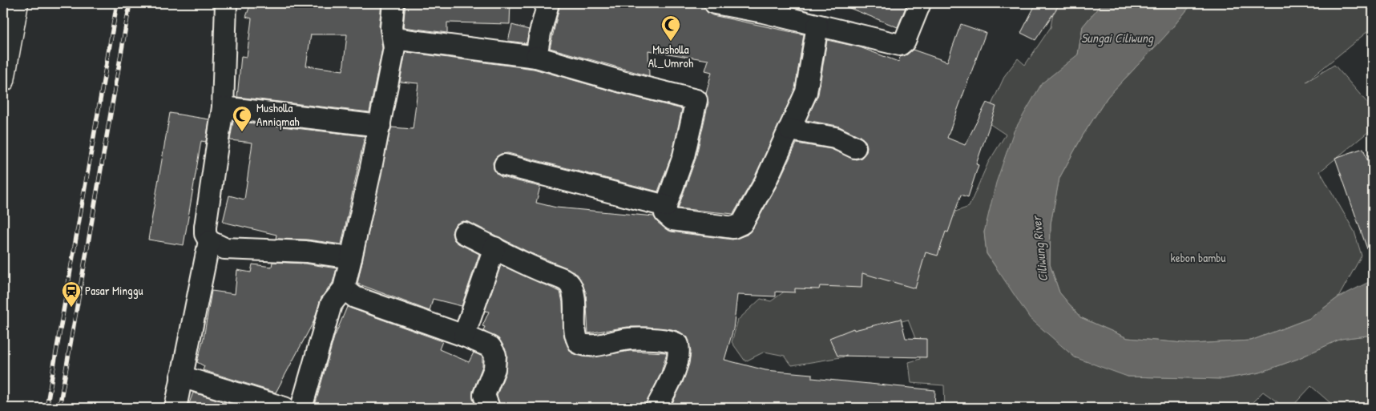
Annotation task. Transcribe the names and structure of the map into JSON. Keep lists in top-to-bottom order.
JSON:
{
  "water": ["Sungai Ciliwung", "Ciliwung River"],
  "parks": ["kebon bambu"],
  "places": {
    "mosque": ["Musholla Al_Umroh", "Musholla Anniqmah"],
    "station": ["Pasar Minggu"]
  }
}
